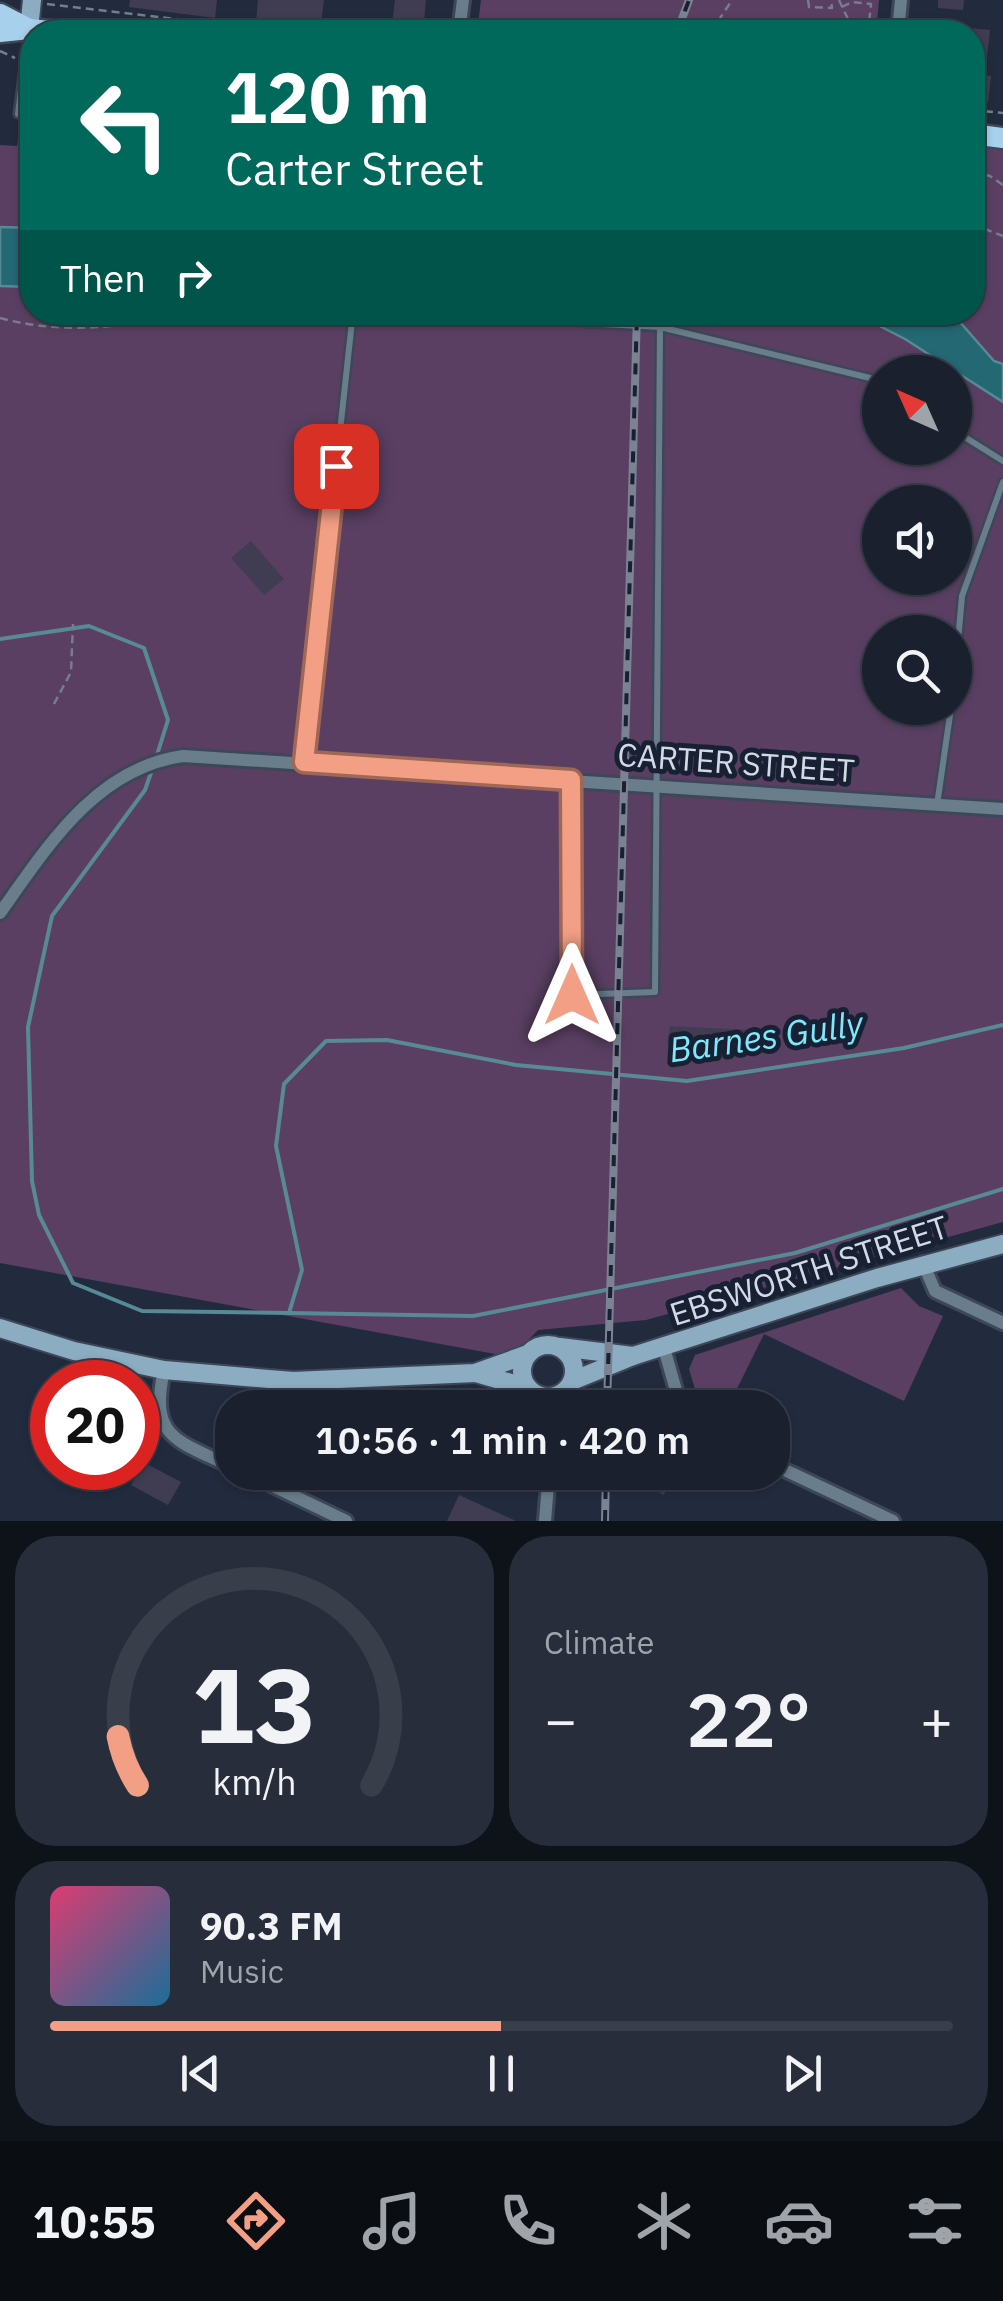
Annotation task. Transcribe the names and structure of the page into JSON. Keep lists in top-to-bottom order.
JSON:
{
  "streets": {
    "street": ["CARTER STREET", "EBSWORTH STREET"]
  },
  "water": ["Barnes Gully"],
  "north": "top left",
  "page": {
    "turn": ["120 m", "Carter Street"],
    "then": "Then",
    "limit": "20",
    "trip": "10:56 · 1 min · 420 m",
    "tile": "Climate",
    "heat": ["−", "22°", "+"],
    "song": ["90.3 FM", "Music"],
    "tabs": "10:55",
    "gauge": ["13", "km/h"]
  }
}
